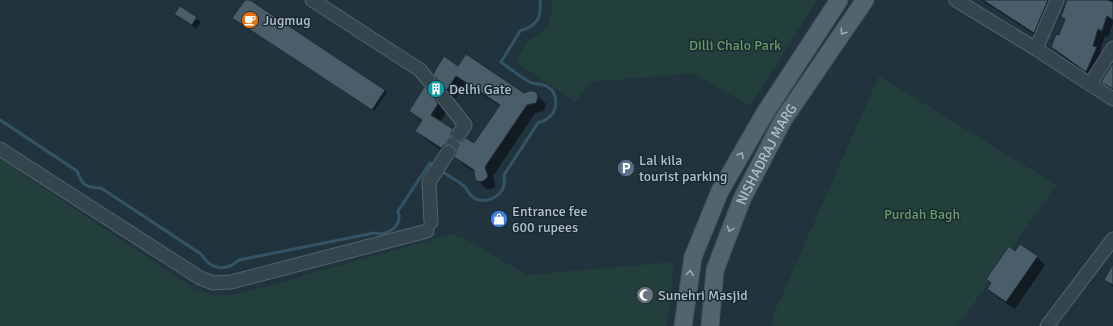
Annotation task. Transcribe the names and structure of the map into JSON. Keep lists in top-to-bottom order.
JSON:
{
  "streets": {
    "main road": ["NISHADRAJ MARG"]
  },
  "parks": ["Dilli Chalo Park", "Purdah Bagh"],
  "places": {
    "cafe": ["Jugmug"],
    "building": ["Delhi Gate"],
    "parking": ["Lal kila tourist parking"],
    "shop": ["Entrance fee 600 rupees"],
    "mosque": ["Sunehri Masjid"]
  }
}
